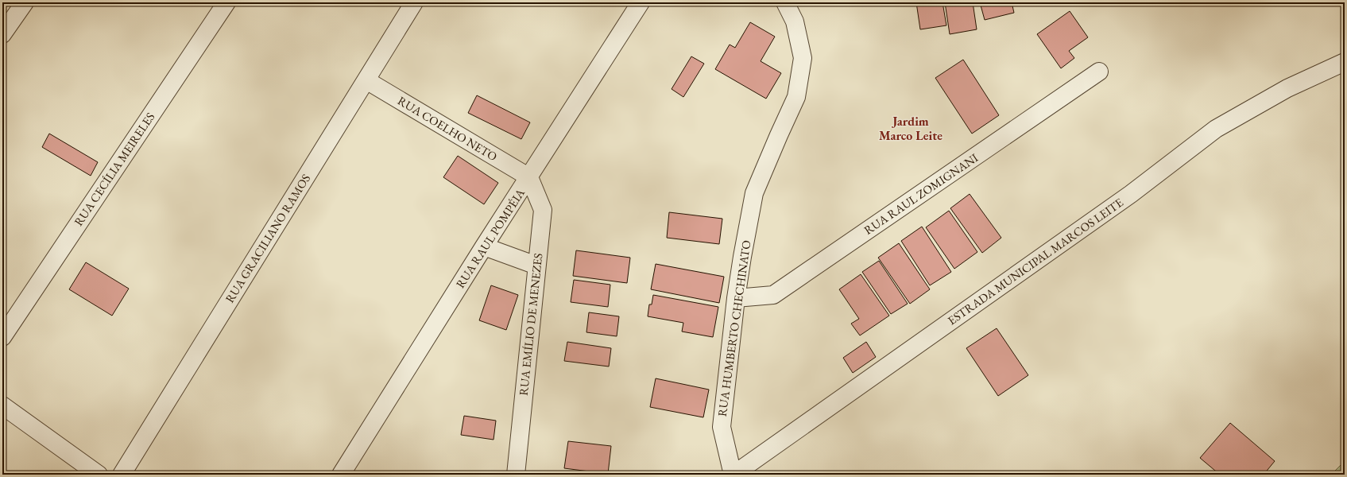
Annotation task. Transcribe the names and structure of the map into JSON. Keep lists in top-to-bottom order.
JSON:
{
  "streets": {
    "street": [
      "RUA COELHO NETO",
      "RUA CECÍLIA MEIRELES",
      "RUA RAUL ZOMIGNANI",
      "RUA GRACILIANO RAMOS",
      "RUA RAUL POMPÉIA",
      "ESTRADA MUNICIPAL MARCOS LEITE",
      "RUA EMÍLIO DE MENEZES",
      "RUA HUMBERTO CHECHINATO"
    ]
  },
  "crossings": [
    ["RUA COELHO NETO", "RUA GRACILIANO RAMOS"],
    ["RUA COELHO NETO", "RUA RAUL POMPÉIA"],
    ["RUA COELHO NETO", "RUA EMÍLIO DE MENEZES"],
    ["RUA RAUL ZOMIGNANI", "RUA HUMBERTO CHECHINATO"],
    ["RUA RAUL POMPÉIA", "RUA EMÍLIO DE MENEZES"],
    ["ESTRADA MUNICIPAL MARCOS LEITE", "RUA HUMBERTO CHECHINATO"]
  ],
  "districts": ["Jardim Marco Leite"]
}
